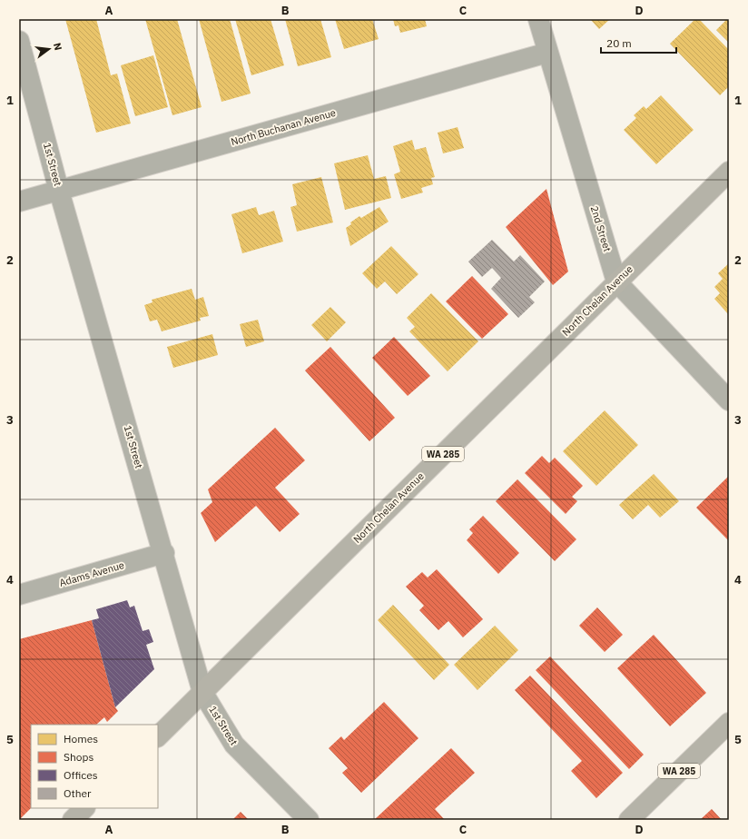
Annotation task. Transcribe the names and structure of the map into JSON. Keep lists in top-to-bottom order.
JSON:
{
  "streets": {
    "main road": ["North Chelan Avenue", "WA 285"],
    "street": [
      "North Buchanan Avenue",
      "1st Street",
      "2nd Street",
      "Adams Avenue"
    ]
  },
  "crossings": [
    ["North Buchanan Avenue", "1st Street"],
    ["North Buchanan Avenue", "2nd Street"],
    ["1st Street", "North Chelan Avenue"],
    ["1st Street", "Adams Avenue"],
    ["2nd Street", "North Chelan Avenue"]
  ],
  "legend": [
    "Homes",
    "Shops",
    "Offices",
    "Other"
  ],
  "scale_bar": "20 m",
  "north": "right",
  "grid": {
    "columns": [
      "A",
      "B",
      "C",
      "D"
    ],
    "rows": [
      "1",
      "2",
      "3",
      "4",
      "5"
    ]
  }
}
